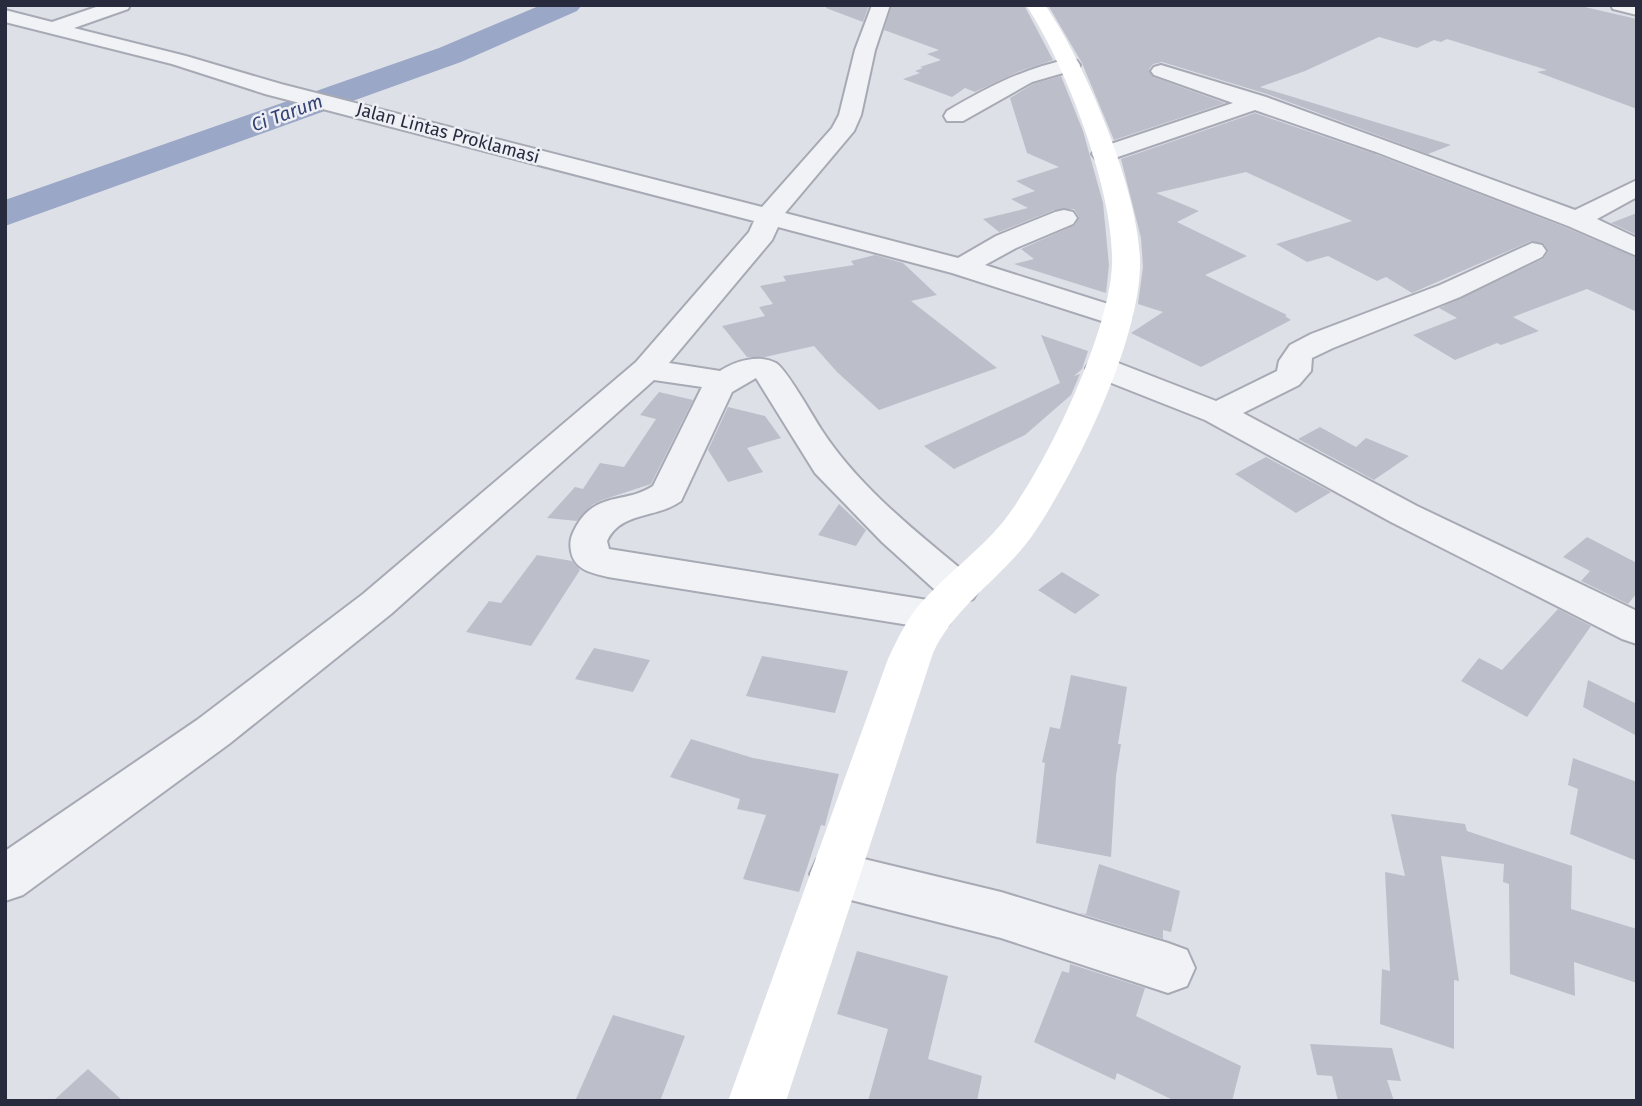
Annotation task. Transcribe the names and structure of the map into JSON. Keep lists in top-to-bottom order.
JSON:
{
  "streets": {
    "street": ["Jalan Lintas Proklamasi"]
  },
  "water": ["Ci Tarum"]
}
